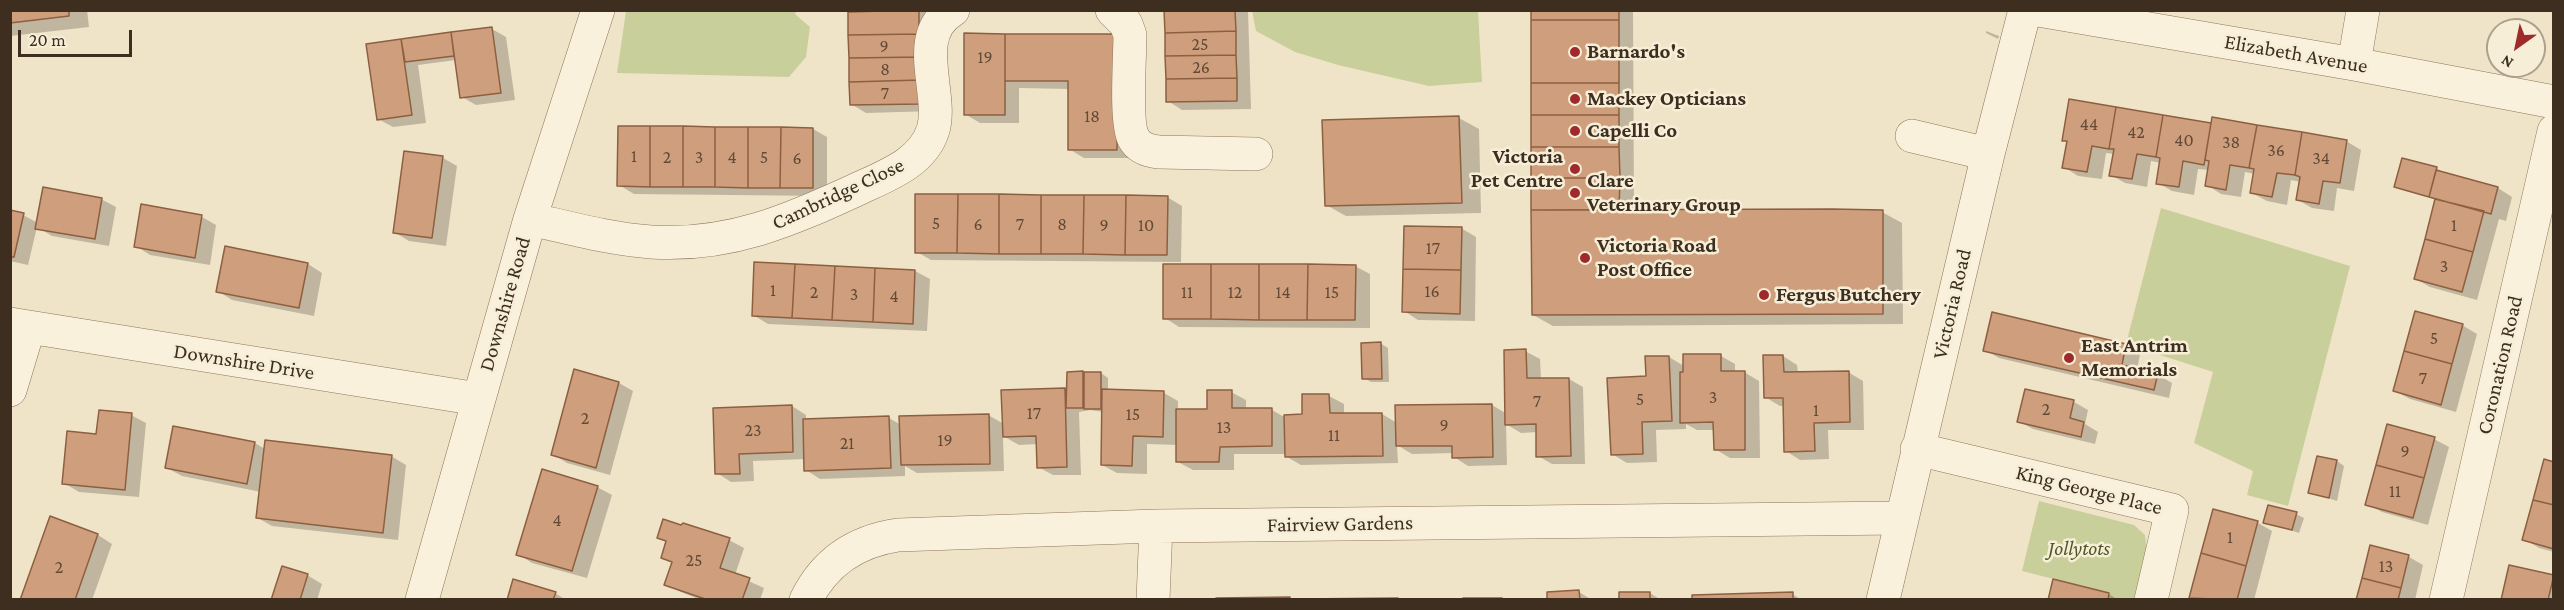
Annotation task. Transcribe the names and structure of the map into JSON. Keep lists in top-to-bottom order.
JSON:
{
  "streets": {
    "street": [
      "Elizabeth Avenue",
      "Cambridge Close",
      "Downshire Road",
      "Victoria Road",
      "Downshire Drive",
      "Coronation Road",
      "King George Place",
      "Fairview Gardens"
    ]
  },
  "crossings": [
    ["Cambridge Close", "Downshire Road"],
    ["Downshire Road", "Downshire Drive"],
    ["Victoria Road", "King George Place"],
    ["Victoria Road", "Fairview Gardens"]
  ],
  "parks": ["Jollytots"],
  "places": [
    "Barnardo's",
    "Mackey Opticians",
    "Capelli Co",
    "Victoria Pet Centre",
    "Clare Veterinary Group",
    "Victoria Road Post Office",
    "Fergus Butchery",
    "East Antrim Memorials"
  ],
  "house_numbers": [
    "25",
    "9",
    "19",
    "26",
    "8",
    "7",
    "18",
    "44",
    "42",
    "40",
    "38",
    "36",
    "1",
    "2",
    "3",
    "4",
    "5",
    "6",
    "34",
    "5",
    "6",
    "7",
    "8",
    "9",
    "10",
    "1",
    "17",
    "3",
    "1",
    "16",
    "2",
    "11",
    "12",
    "14",
    "15",
    "3",
    "4",
    "5",
    "7",
    "3",
    "5",
    "7",
    "2",
    "1",
    "17",
    "15",
    "2",
    "9",
    "13",
    "23",
    "11",
    "19",
    "21",
    "9",
    "11",
    "4",
    "1",
    "25",
    "13",
    "2"
  ],
  "scale_bar": "20 m",
  "north": "bottom left"
}
